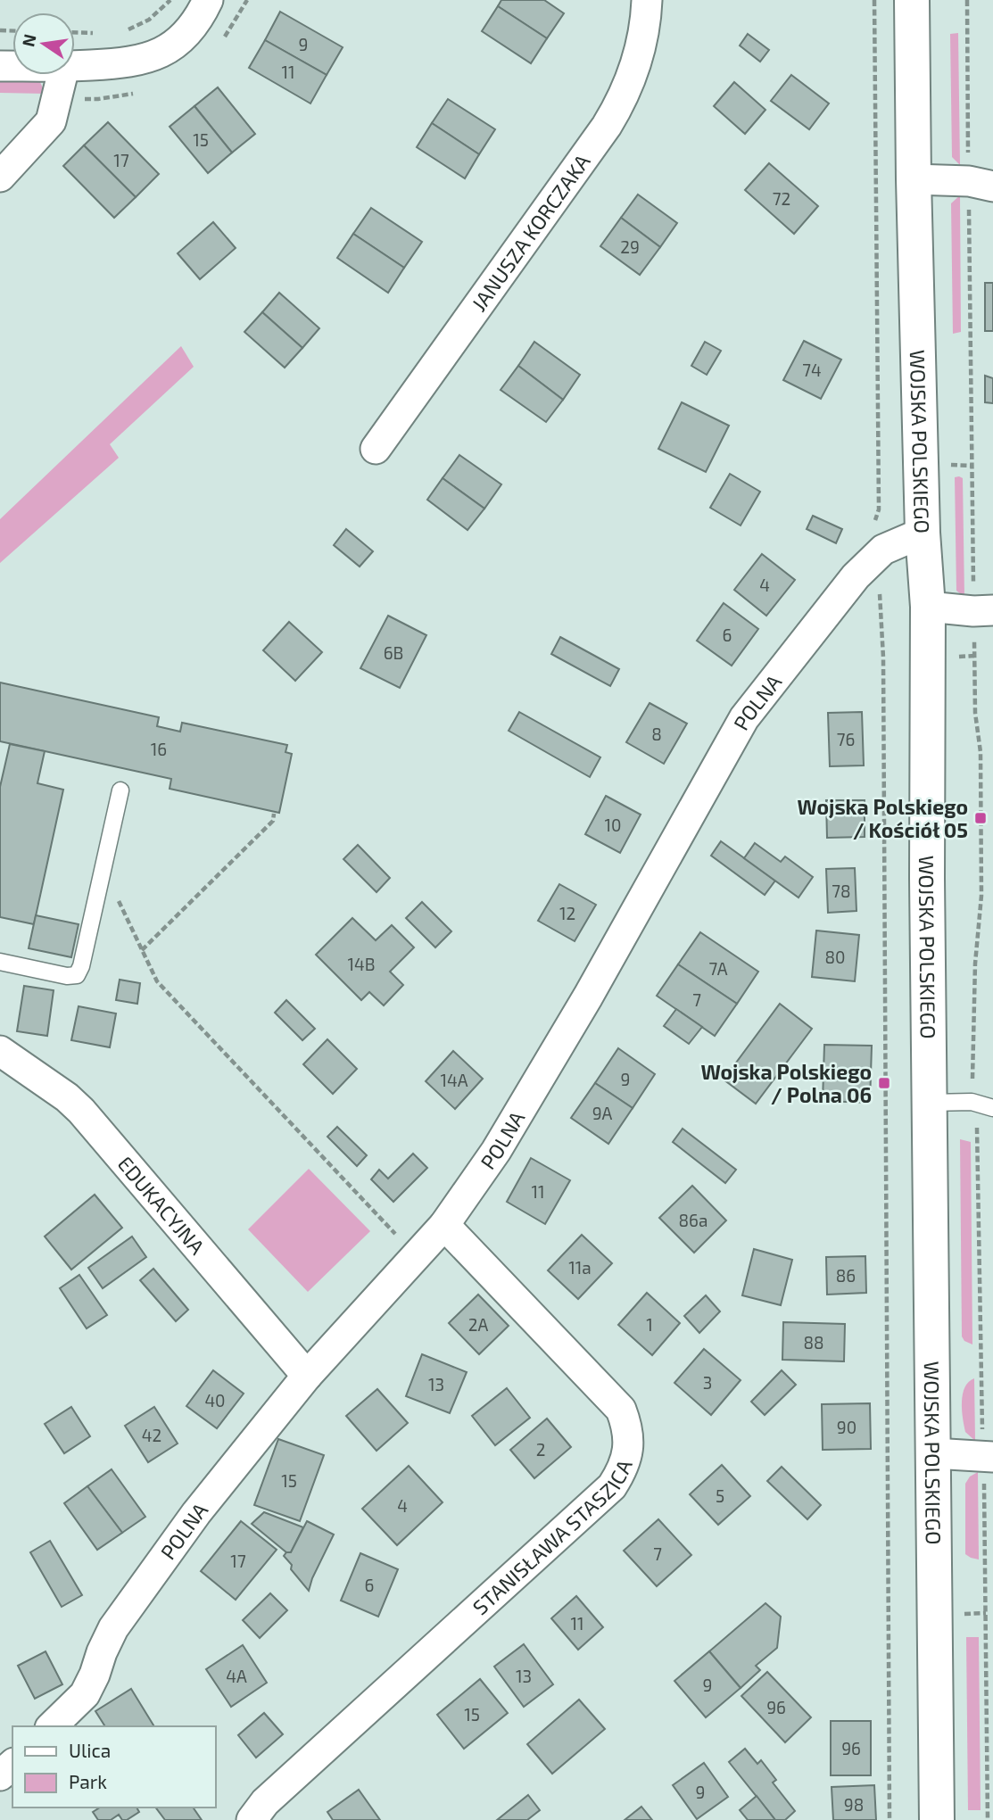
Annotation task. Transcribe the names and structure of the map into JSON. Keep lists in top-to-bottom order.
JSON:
{
  "streets": {
    "main road": ["WOJSKA POLSKIEGO"],
    "street": [
      "JANUSZA KORCZAKA",
      "POLNA",
      "EDUKACYJNA",
      "STANISŁAWA STASZICA"
    ]
  },
  "crossings": [
    ["WOJSKA POLSKIEGO", "POLNA"],
    ["POLNA", "EDUKACYJNA"],
    ["POLNA", "STANISŁAWA STASZICA"]
  ],
  "places": {
    "transit": ["Wojska Polskiego / Kościół 05", "Wojska Polskiego / Polna 06"]
  },
  "house_numbers": [
    "9",
    "11",
    "15",
    "17",
    "72",
    "29",
    "74",
    "4",
    "6",
    "6B",
    "8",
    "76",
    "16",
    "10",
    "78",
    "12",
    "80",
    "14B",
    "7A",
    "7",
    "9",
    "14A",
    "9A",
    "11",
    "86a",
    "11a",
    "86",
    "2A",
    "1",
    "88",
    "3",
    "13",
    "40",
    "90",
    "42",
    "2",
    "15",
    "5",
    "4",
    "7",
    "17",
    "6",
    "11",
    "4A",
    "13",
    "9",
    "96",
    "15",
    "96",
    "9",
    "98"
  ],
  "legend": ["Ulica", "Park"],
  "north": "left"
}
